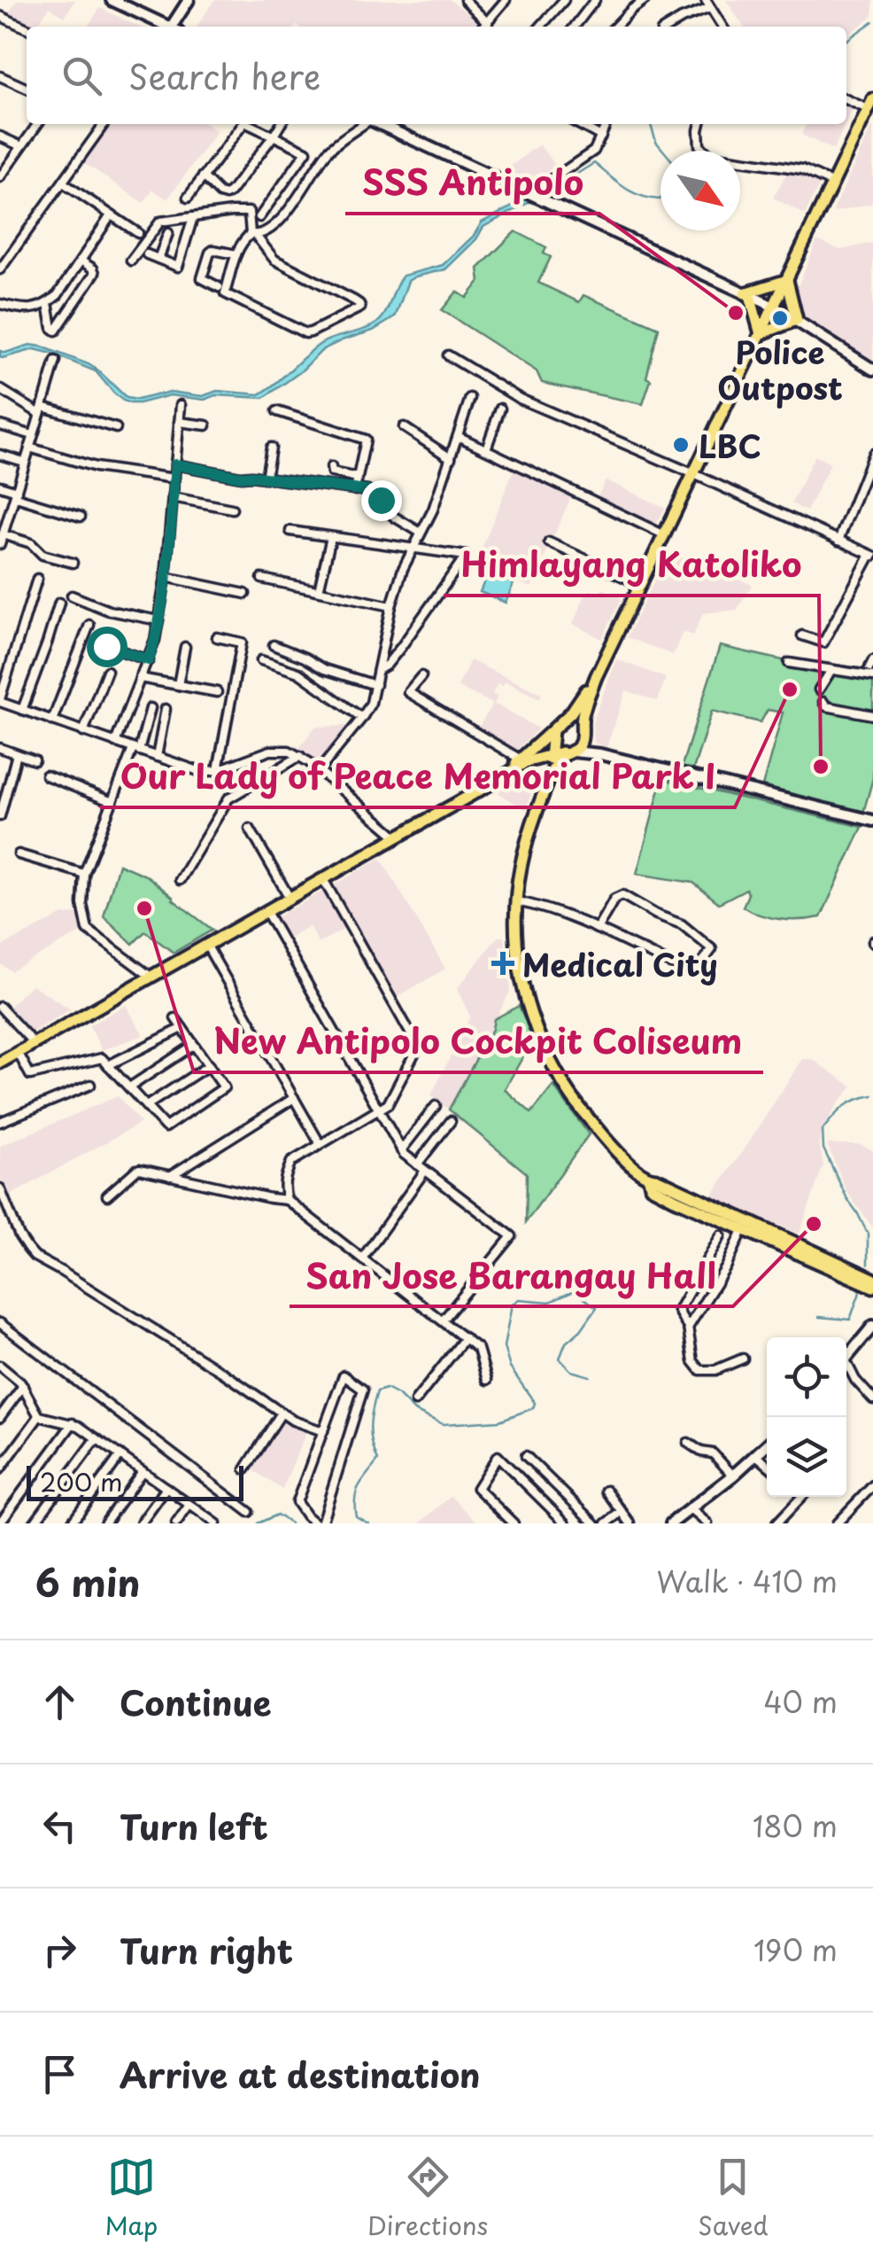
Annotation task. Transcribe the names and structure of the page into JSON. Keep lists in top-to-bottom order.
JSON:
{
  "places": {
    "other": [
      "SSS Antipolo",
      "Police Outpost",
      "LBC",
      "Our Lady of Peace Memorial Park I",
      "Himlayang Katoliko",
      "New Antipolo Cockpit Coliseum",
      "San Jose Barangay Hall"
    ],
    "health": ["Medical City"]
  },
  "scale_bar": "200 m",
  "north": "bottom right",
  "page": {
    "search": "Search here",
    "scale": "200 m",
    "heading": ["6 min", "Walk · 410 m"],
    "list": [
      ["Continue", "40 m"],
      ["Turn left", "180 m"],
      ["Turn right", "190 m"],
      "Arrive at destination"
    ],
    "nav": ["Map", "Directions", "Saved"]
  }
}
